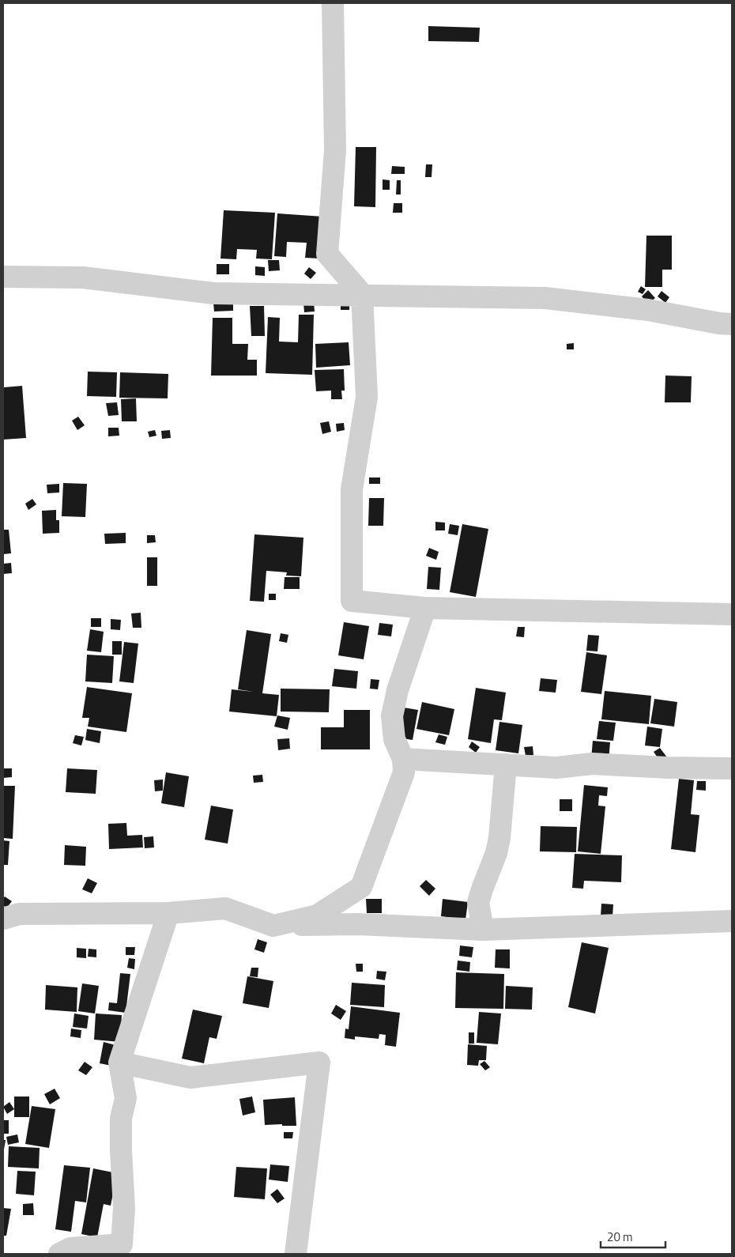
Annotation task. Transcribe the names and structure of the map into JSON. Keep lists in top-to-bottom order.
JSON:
{
  "scale_bar": "20 m"
}
